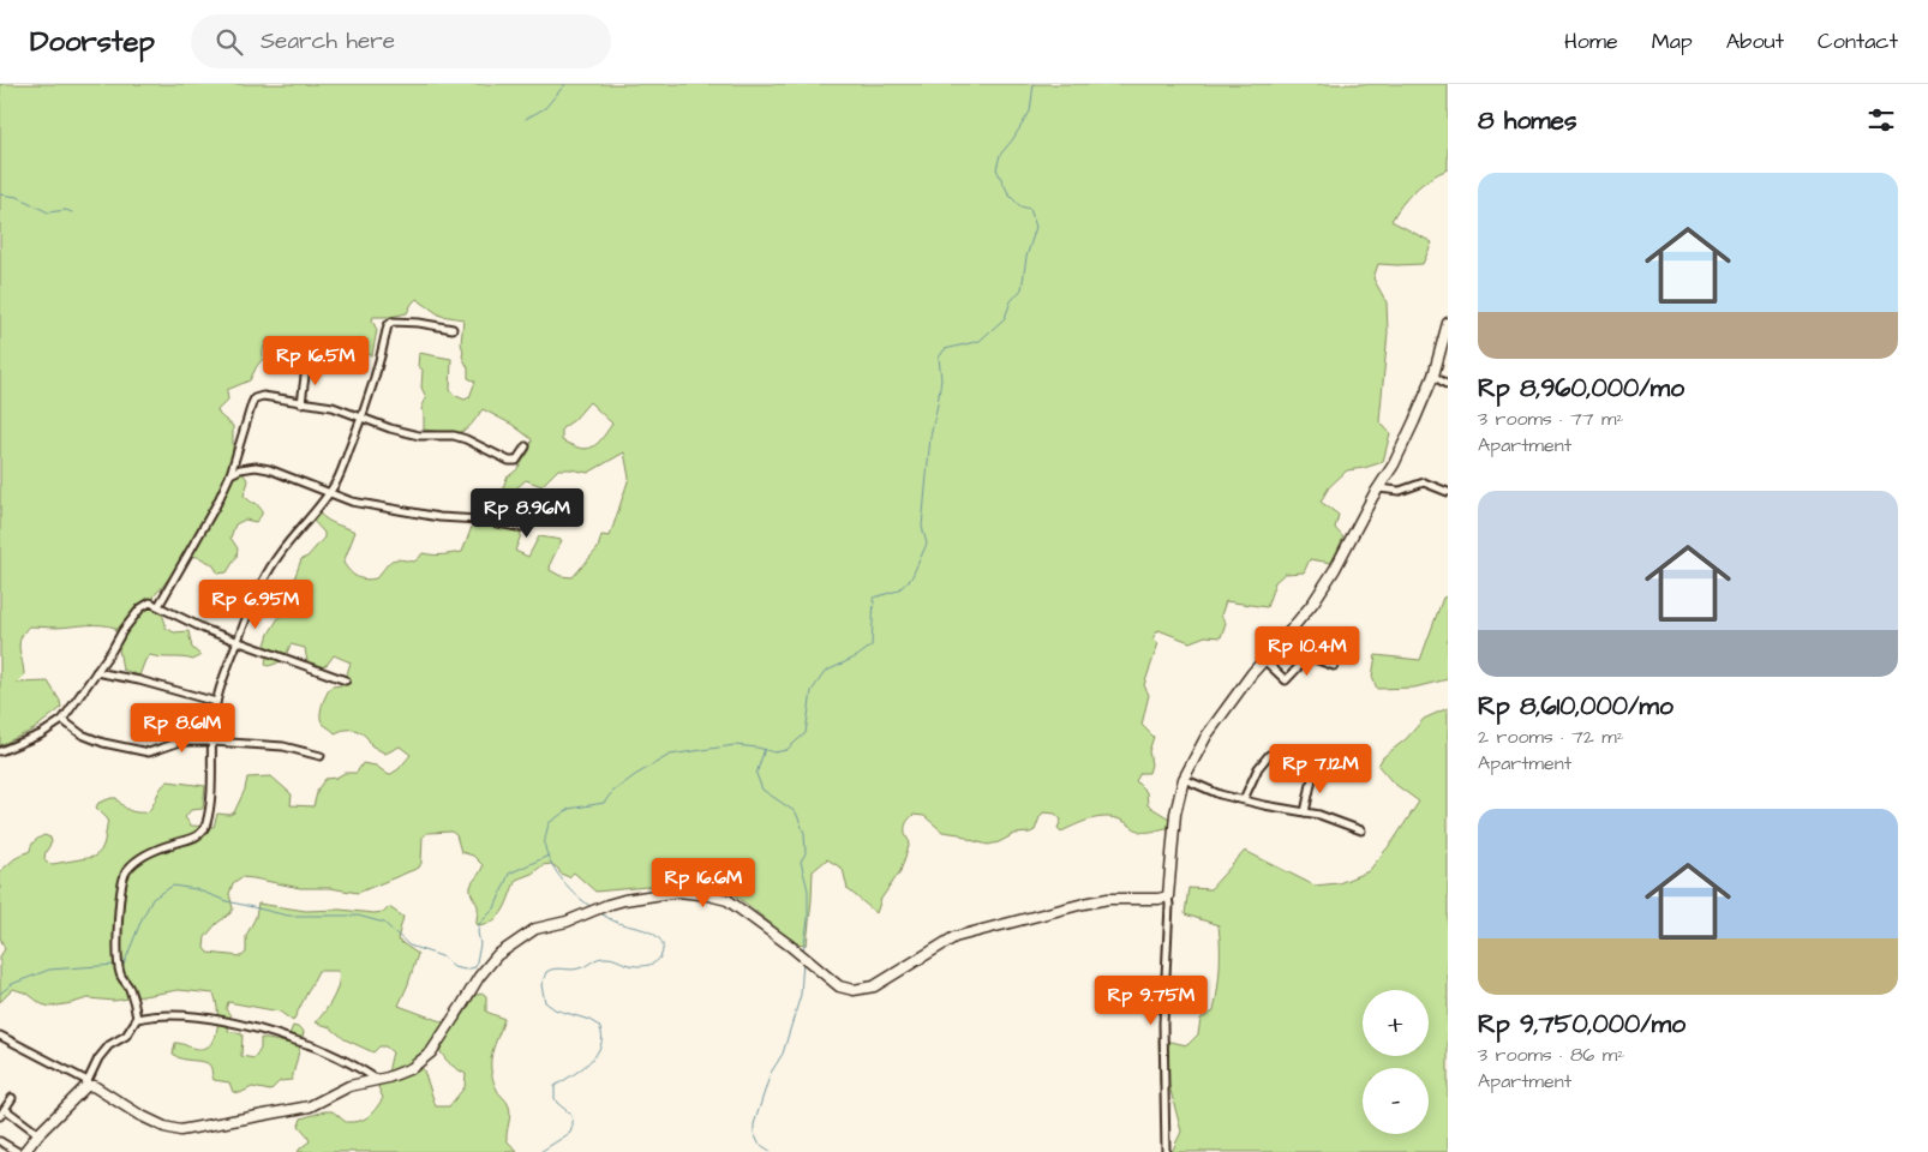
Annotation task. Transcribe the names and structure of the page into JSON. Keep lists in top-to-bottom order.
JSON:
{
  "page": {
    "header": "Doorstep",
    "search": "Search here",
    "nav": [
      "Home",
      "Map",
      "About",
      "Contact"
    ],
    "heading": "8 homes",
    "list": [
      {
        "name": "Rp 8,960,000/mo",
        "note": "3 rooms · 77 m² · Apartment"
      },
      {
        "name": "Rp 8,610,000/mo",
        "note": "2 rooms · 72 m² · Apartment"
      },
      {
        "name": "Rp 9,750,000/mo",
        "note": "3 rooms · 86 m² · Apartment"
      }
    ],
    "price": [
      "Rp 16.5M",
      "Rp 8.96M",
      "Rp 6.95M",
      "Rp 10.4M",
      "Rp 8.61M",
      "Rp 7.12M",
      "Rp 16.6M",
      "Rp 9.75M"
    ],
    "map_buttons": ["+", "−"]
  }
}
